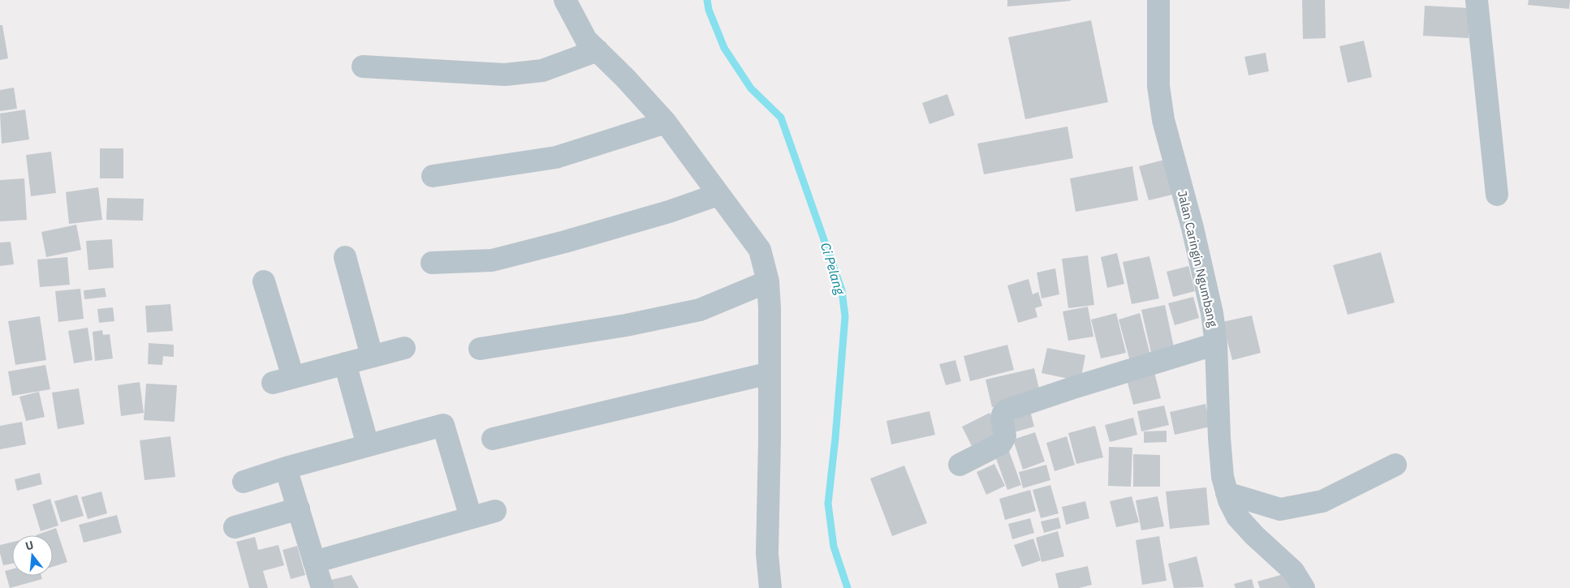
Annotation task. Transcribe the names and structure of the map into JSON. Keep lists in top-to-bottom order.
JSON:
{
  "streets": {
    "street": ["Jalan Caringin Ngumbang"]
  },
  "water": ["Ci Pelang"],
  "north": "top"
}
